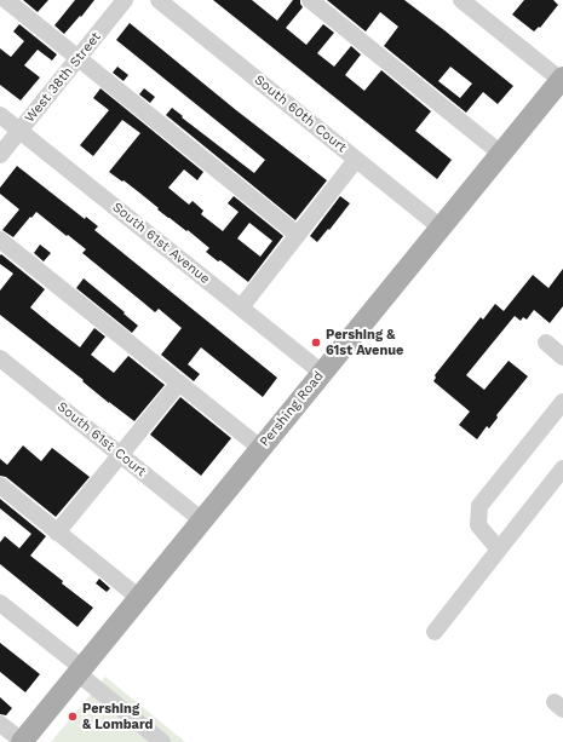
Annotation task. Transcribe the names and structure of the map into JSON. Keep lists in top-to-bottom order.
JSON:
{
  "streets": {
    "main road": ["Pershing Road"],
    "street": [
      "West 38th Street",
      "South 60th Court",
      "South 61st Avenue",
      "South 61st Court"
    ]
  },
  "crossings": [
    ["West 38th Street", "South 61st Avenue"],
    ["South 60th Court", "Pershing Road"],
    ["South 61st Avenue", "Pershing Road"],
    ["Pershing Road", "South 61st Court"]
  ],
  "places": ["Pershing & 61st Avenue", "Pershing & Lombard"]
}
